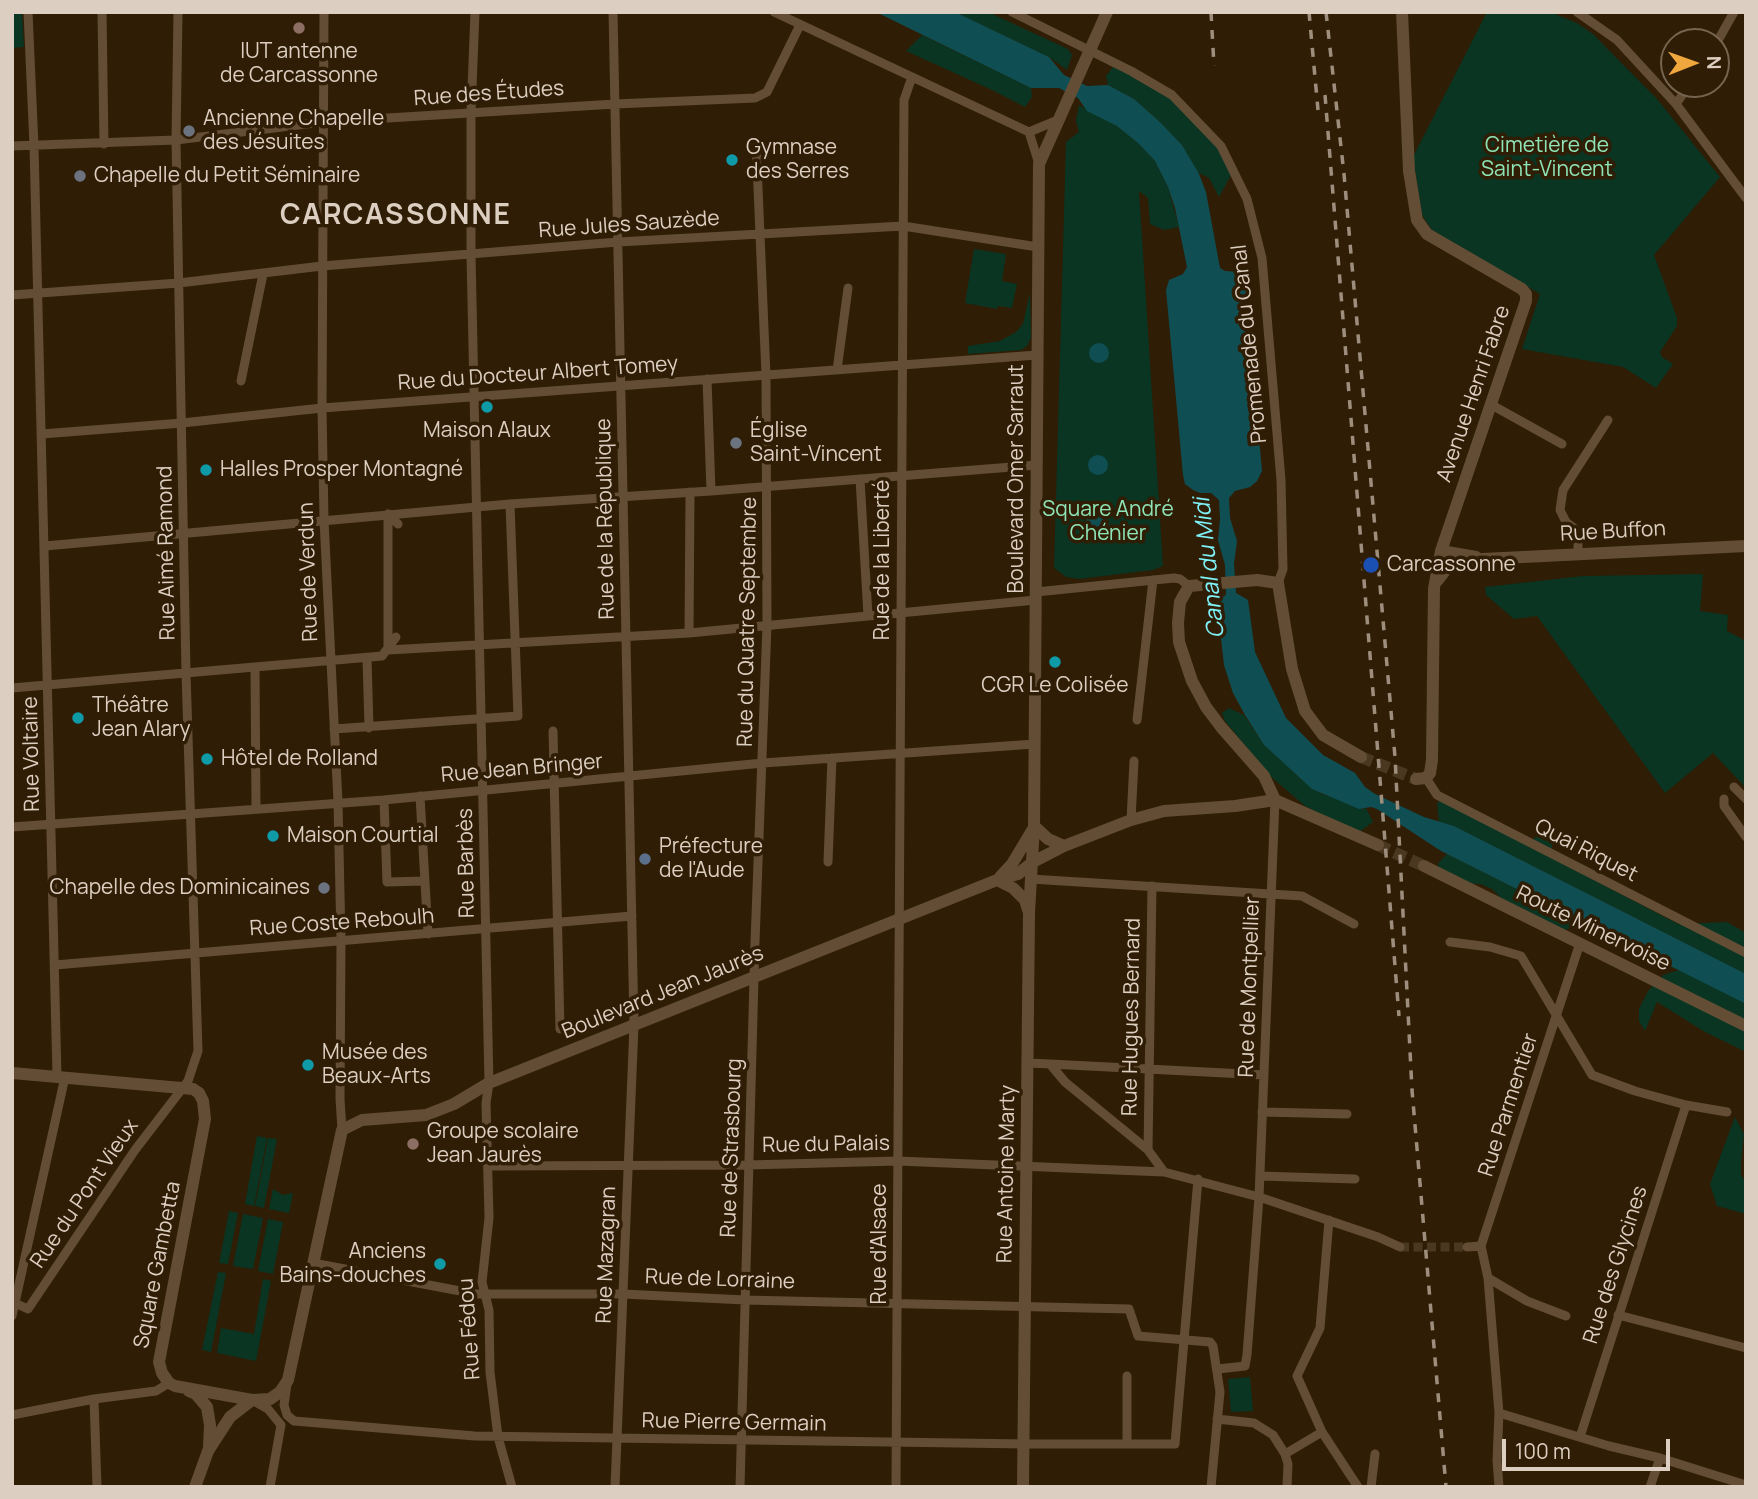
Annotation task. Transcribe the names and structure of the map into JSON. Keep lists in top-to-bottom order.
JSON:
{
  "streets": {
    "main road": [
      "Avenue Henri Fabre",
      "Boulevard Omer Sarraut",
      "Rue Buffon",
      "Route Minervoise",
      "Boulevard Jean Jaurès",
      "Rue Antoine Marty",
      "Square Gambetta"
    ],
    "street": [
      "Rue des Études",
      "Rue Jules Sauzède",
      "Promenade du Canal",
      "Rue du Docteur Albert Tomey",
      "Rue de la République",
      "Rue Aimé Ramond",
      "Rue de la Liberté",
      "Rue de Verdun",
      "Rue du Quatre Septembre",
      "Rue Voltaire",
      "Rue Jean Bringer",
      "Quai Riquet",
      "Rue Barbès",
      "Rue Coste Reboulh",
      "Rue de Montpellier",
      "Rue Hugues Bernard",
      "Rue Parmentier",
      "Rue du Palais",
      "Rue de Strasbourg",
      "Rue du Pont Vieux",
      "Rue d'Alsace",
      "Rue Mazagran",
      "Rue des Glycines",
      "Rue de Lorraine",
      "Rue Fédou",
      "Rue Pierre Germain"
    ]
  },
  "crossings": [
    ["Rue des Études", "Rue de la République"],
    ["Rue des Études", "Rue Aimé Ramond"],
    ["Rue des Études", "Rue de Verdun"],
    ["Rue des Études", "Rue Voltaire"],
    ["Rue des Études", "Rue Barbès"],
    ["Rue Jules Sauzède", "Boulevard Omer Sarraut"],
    ["Rue Jules Sauzède", "Rue de la République"],
    ["Rue Jules Sauzède", "Rue Aimé Ramond"],
    ["Rue Jules Sauzède", "Rue de la Liberté"],
    ["Rue Jules Sauzède", "Rue de Verdun"],
    ["Rue Jules Sauzède", "Rue du Quatre Septembre"],
    ["Rue Jules Sauzède", "Rue Voltaire"],
    ["Rue Jules Sauzède", "Rue Barbès"],
    ["Promenade du Canal", "Boulevard Omer Sarraut"],
    ["Rue du Docteur Albert Tomey", "Boulevard Omer Sarraut"],
    ["Rue du Docteur Albert Tomey", "Rue de la République"],
    ["Rue du Docteur Albert Tomey", "Rue Aimé Ramond"],
    ["Rue du Docteur Albert Tomey", "Rue de la Liberté"],
    ["Rue du Docteur Albert Tomey", "Rue de Verdun"],
    ["Rue du Docteur Albert Tomey", "Rue du Quatre Septembre"],
    ["Rue du Docteur Albert Tomey", "Rue Voltaire"],
    ["Rue du Docteur Albert Tomey", "Rue Barbès"],
    ["Avenue Henri Fabre", "Rue Buffon"],
    ["Boulevard Omer Sarraut", "Rue Jean Bringer"],
    ["Boulevard Omer Sarraut", "Boulevard Jean Jaurès"],
    ["Boulevard Omer Sarraut", "Rue Antoine Marty"],
    ["Rue de la République", "Rue Jean Bringer"],
    ["Rue de la République", "Rue Coste Reboulh"],
    ["Rue de la République", "Boulevard Jean Jaurès"],
    ["Rue de la République", "Rue Mazagran"],
    ["Rue Aimé Ramond", "Rue Jean Bringer"],
    ["Rue Aimé Ramond", "Rue Coste Reboulh"],
    ["Rue Aimé Ramond", "Rue du Pont Vieux"],
    ["Rue Aimé Ramond", "Square Gambetta"],
    ["Rue de la Liberté", "Rue Jean Bringer"],
    ["Rue de la Liberté", "Boulevard Jean Jaurès"],
    ["Rue de la Liberté", "Rue d'Alsace"],
    ["Rue de Verdun", "Rue Jean Bringer"],
    ["Rue de Verdun", "Rue Coste Reboulh"],
    ["Rue de Verdun", "Boulevard Jean Jaurès"],
    ["Rue du Quatre Septembre", "Rue Jean Bringer"],
    ["Rue du Quatre Septembre", "Boulevard Jean Jaurès"],
    ["Rue du Quatre Septembre", "Rue de Strasbourg"],
    ["Rue Voltaire", "Rue Jean Bringer"],
    ["Rue Voltaire", "Rue Coste Reboulh"],
    ["Rue Voltaire", "Rue du Pont Vieux"],
    ["Rue Jean Bringer", "Rue Barbès"],
    ["Rue Barbès", "Rue Coste Reboulh"],
    ["Rue Barbès", "Boulevard Jean Jaurès"],
    ["Rue Barbès", "Rue Fédou"],
    ["Route Minervoise", "Rue Parmentier"],
    ["Rue de Montpellier", "Rue du Palais"],
    ["Boulevard Jean Jaurès", "Rue de Strasbourg"],
    ["Boulevard Jean Jaurès", "Rue Antoine Marty"],
    ["Boulevard Jean Jaurès", "Rue d'Alsace"],
    ["Boulevard Jean Jaurès", "Rue Mazagran"],
    ["Boulevard Jean Jaurès", "Rue Fédou"],
    ["Rue du Palais", "Rue de Strasbourg"],
    ["Rue du Palais", "Rue Antoine Marty"],
    ["Rue du Palais", "Rue d'Alsace"],
    ["Rue du Palais", "Rue Mazagran"],
    ["Rue du Palais", "Rue Fédou"],
    ["Rue de Strasbourg", "Rue de Lorraine"],
    ["Rue de Strasbourg", "Rue Pierre Germain"],
    ["Rue Antoine Marty", "Rue de Lorraine"],
    ["Rue Antoine Marty", "Rue Pierre Germain"],
    ["Rue du Pont Vieux", "Square Gambetta"],
    ["Rue d'Alsace", "Rue de Lorraine"],
    ["Rue d'Alsace", "Rue Pierre Germain"],
    ["Rue Mazagran", "Rue de Lorraine"],
    ["Rue Mazagran", "Rue Pierre Germain"],
    ["Rue de Lorraine", "Rue Fédou"],
    ["Rue de Lorraine", "Rue Pierre Germain"],
    ["Rue Fédou", "Rue Pierre Germain"]
  ],
  "districts": ["CARCASSONNE"],
  "water": ["Canal du Midi"],
  "parks": ["Cimetière de Saint-Vincent", "Square André Chénier"],
  "places": [
    "IUT antenne de Carcassonne",
    "Ancienne Chapelle des Jésuites",
    "Gymnase des Serres",
    "Chapelle du Petit Séminaire",
    "Maison Alaux",
    "Église Saint-Vincent",
    "Halles Prosper Montagné",
    "Carcassonne",
    "CGR Le Colisée",
    "Théâtre Jean Alary",
    "Hôtel de Rolland",
    "Maison Courtial",
    "Préfecture de l'Aude",
    "Chapelle des Dominicaines",
    "Musée des Beaux-Arts",
    "Groupe scolaire Jean Jaurès",
    "Anciens Bains-douches"
  ],
  "scale_bar": "100 m",
  "north": "right"
}
